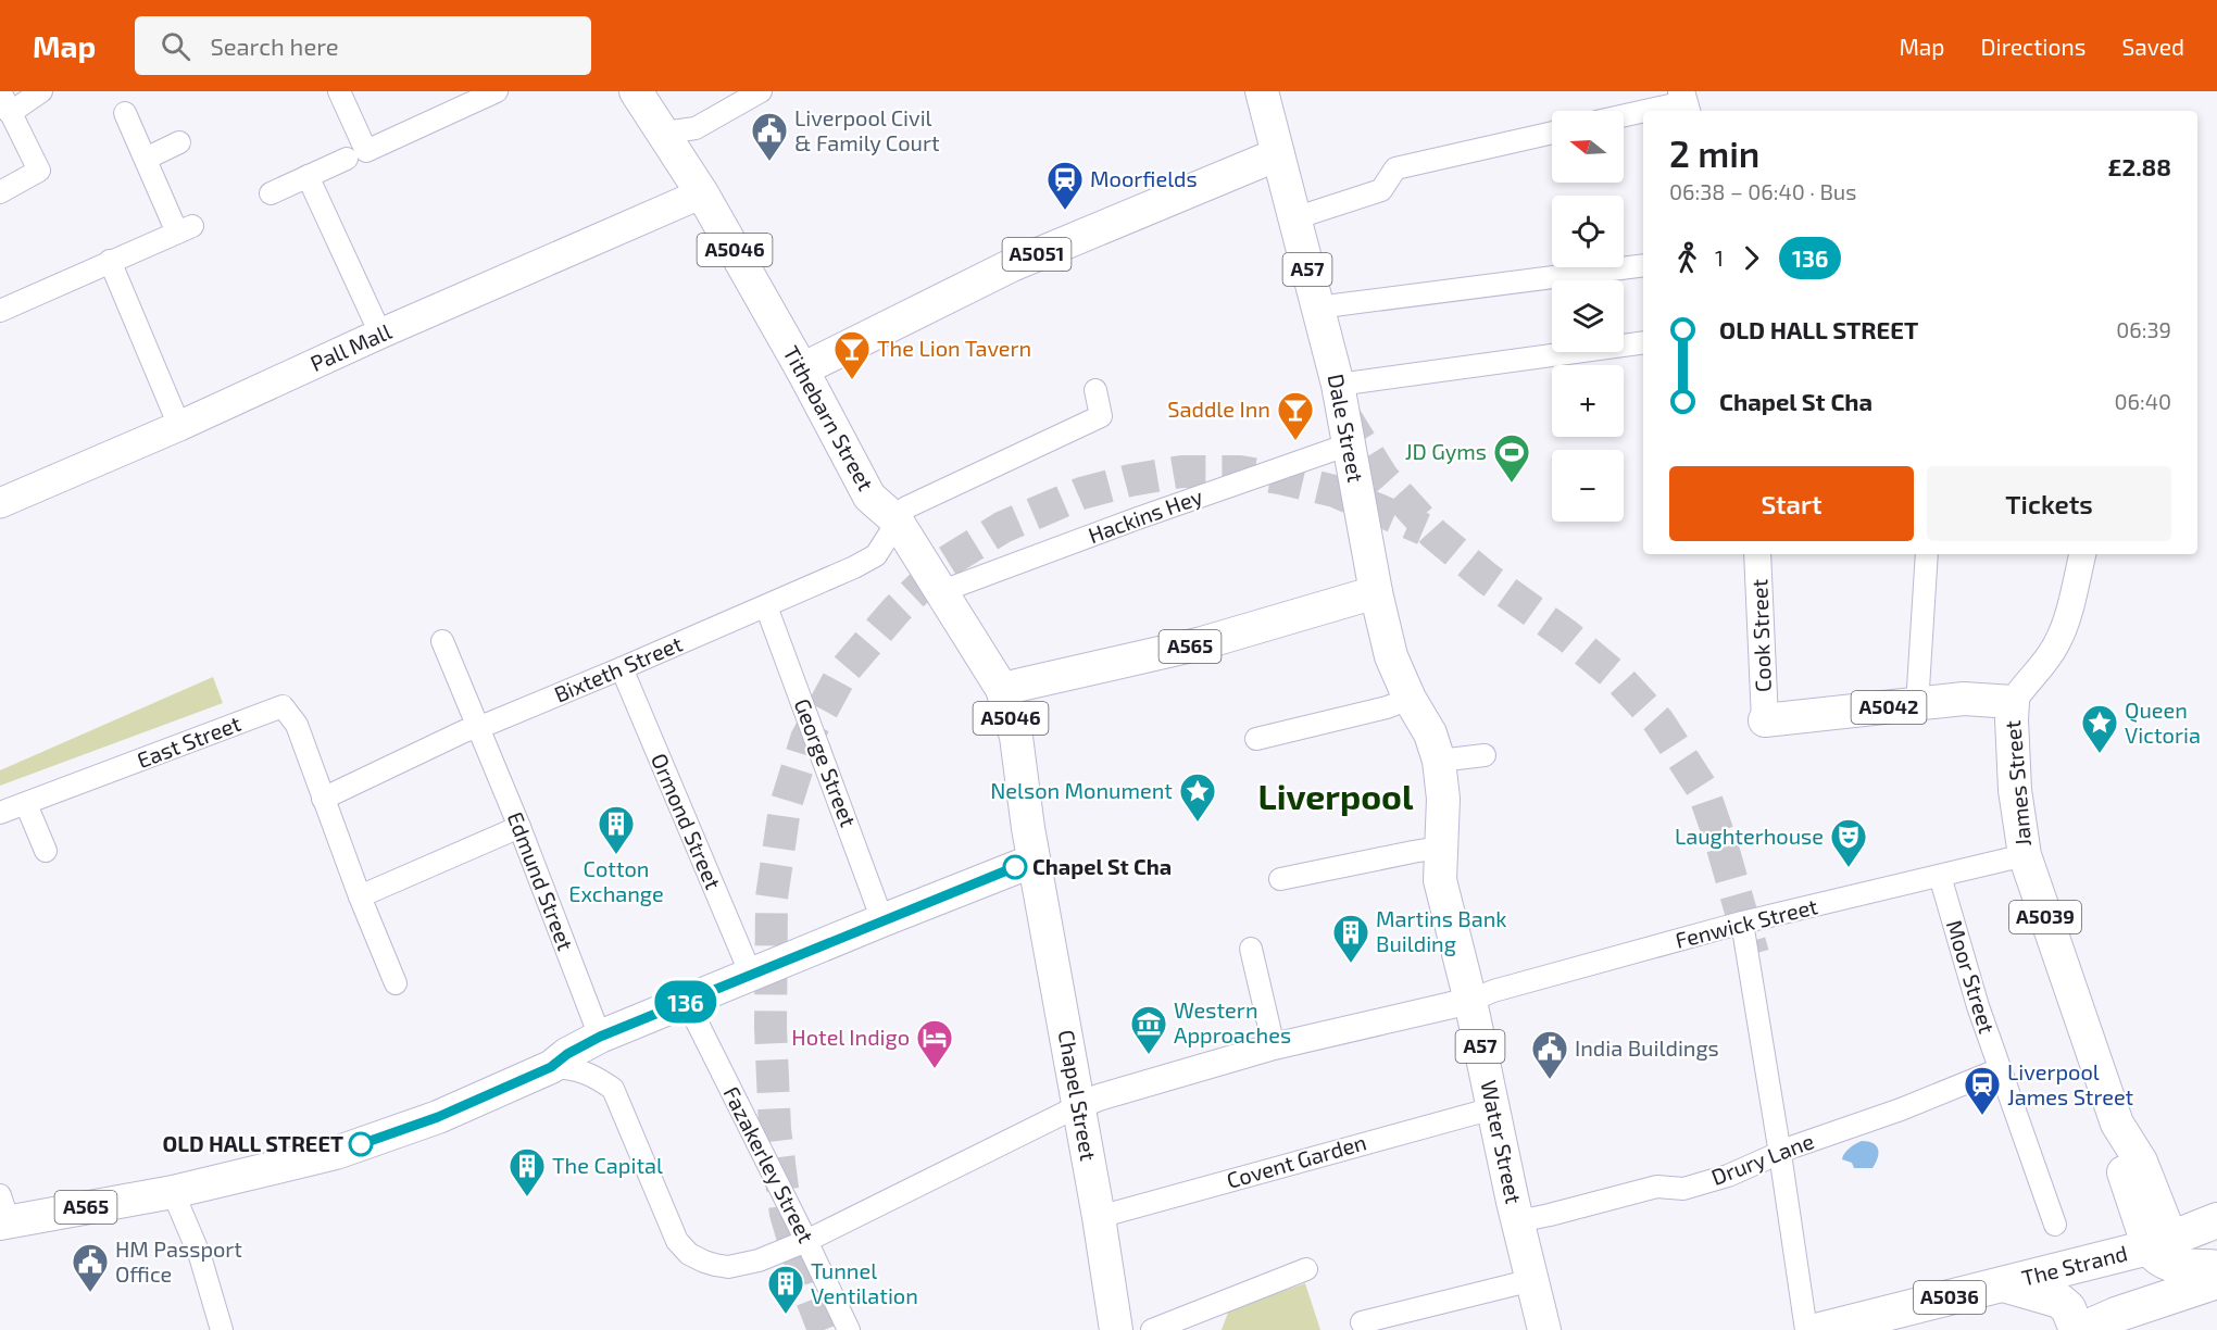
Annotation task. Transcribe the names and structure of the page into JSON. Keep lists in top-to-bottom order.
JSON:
{
  "streets": {
    "highway": ["The Strand", "A5036"],
    "main road": [
      "A5046",
      "A5051",
      "A57",
      "Pall Mall",
      "Tithebarn Street",
      "Dale Street",
      "A565",
      "A5042",
      "James Street",
      "A5039",
      "Chapel Street",
      "Water Street"
    ],
    "street": [
      "Hackins Hey",
      "Cook Street",
      "Bixteth Street",
      "East Street",
      "George Street",
      "Ormond Street",
      "Edmund Street",
      "Fenwick Street",
      "Moor Street",
      "Drury Lane",
      "Covent Garden",
      "Fazakerley Street"
    ]
  },
  "crossings": [
    ["A5051", "Tithebarn Street"],
    ["A5051", "Dale Street"],
    ["Pall Mall", "Tithebarn Street"],
    ["Tithebarn Street", "Hackins Hey"],
    ["Tithebarn Street", "A565"],
    ["Tithebarn Street", "Bixteth Street"],
    ["Tithebarn Street", "Chapel Street"],
    ["Dale Street", "Hackins Hey"],
    ["Dale Street", "A565"],
    ["Dale Street", "Water Street"],
    ["Cook Street", "A5042"],
    ["A565", "George Street"],
    ["A565", "Ormond Street"],
    ["A565", "Edmund Street"],
    ["A565", "Chapel Street"],
    ["A565", "Fazakerley Street"],
    ["Bixteth Street", "East Street"],
    ["Bixteth Street", "George Street"],
    ["Bixteth Street", "Ormond Street"],
    ["Bixteth Street", "Edmund Street"],
    ["A5042", "James Street"],
    ["James Street", "Fenwick Street"],
    ["James Street", "The Strand"],
    ["James Street", "A5036"],
    ["Fenwick Street", "Moor Street"],
    ["Fenwick Street", "Water Street"],
    ["Moor Street", "Drury Lane"],
    ["Chapel Street", "Covent Garden"],
    ["Water Street", "Drury Lane"],
    ["Water Street", "Covent Garden"],
    ["The Strand", "A5036"]
  ],
  "districts": ["Liverpool"],
  "places": {
    "public building": ["Liverpool Civil & Family Court", "India Buildings", "HM Passport Office"],
    "station": ["Moorfields", "Liverpool James Street"],
    "bar": ["The Lion Tavern", "Saddle Inn"],
    "sports": ["JD Gyms"],
    "place": ["Queen Victoria", "Nelson Monument"],
    "building": [
      "Cotton Exchange",
      "Martins Bank Building",
      "The Capital",
      "Tunnel Ventilation"
    ],
    "other": ["Chapel St Cha", "OLD HALL STREET"],
    "theatre": ["Laughterhouse"],
    "museum": ["Western Approaches"],
    "hotel": ["Hotel Indigo"]
  },
  "lines": ["bus line 136"],
  "north": "left",
  "page": {
    "header": "Map",
    "search": "Search here",
    "nav": ["Map", "Directions", "Saved"],
    "on_map": "136",
    "map_buttons": ["+", "−"],
    "heading": ["2 min", "06:38 – 06:40 · Bus", "£2.88"],
    "legs": ["1", "136"],
    "list": [
      {
        "name": "OLD HALL STREET",
        "value": "06:39"
      },
      {
        "name": "Chapel St Cha",
        "value": "06:40"
      }
    ],
    "buttons": ["Start", "Tickets"]
  }
}
